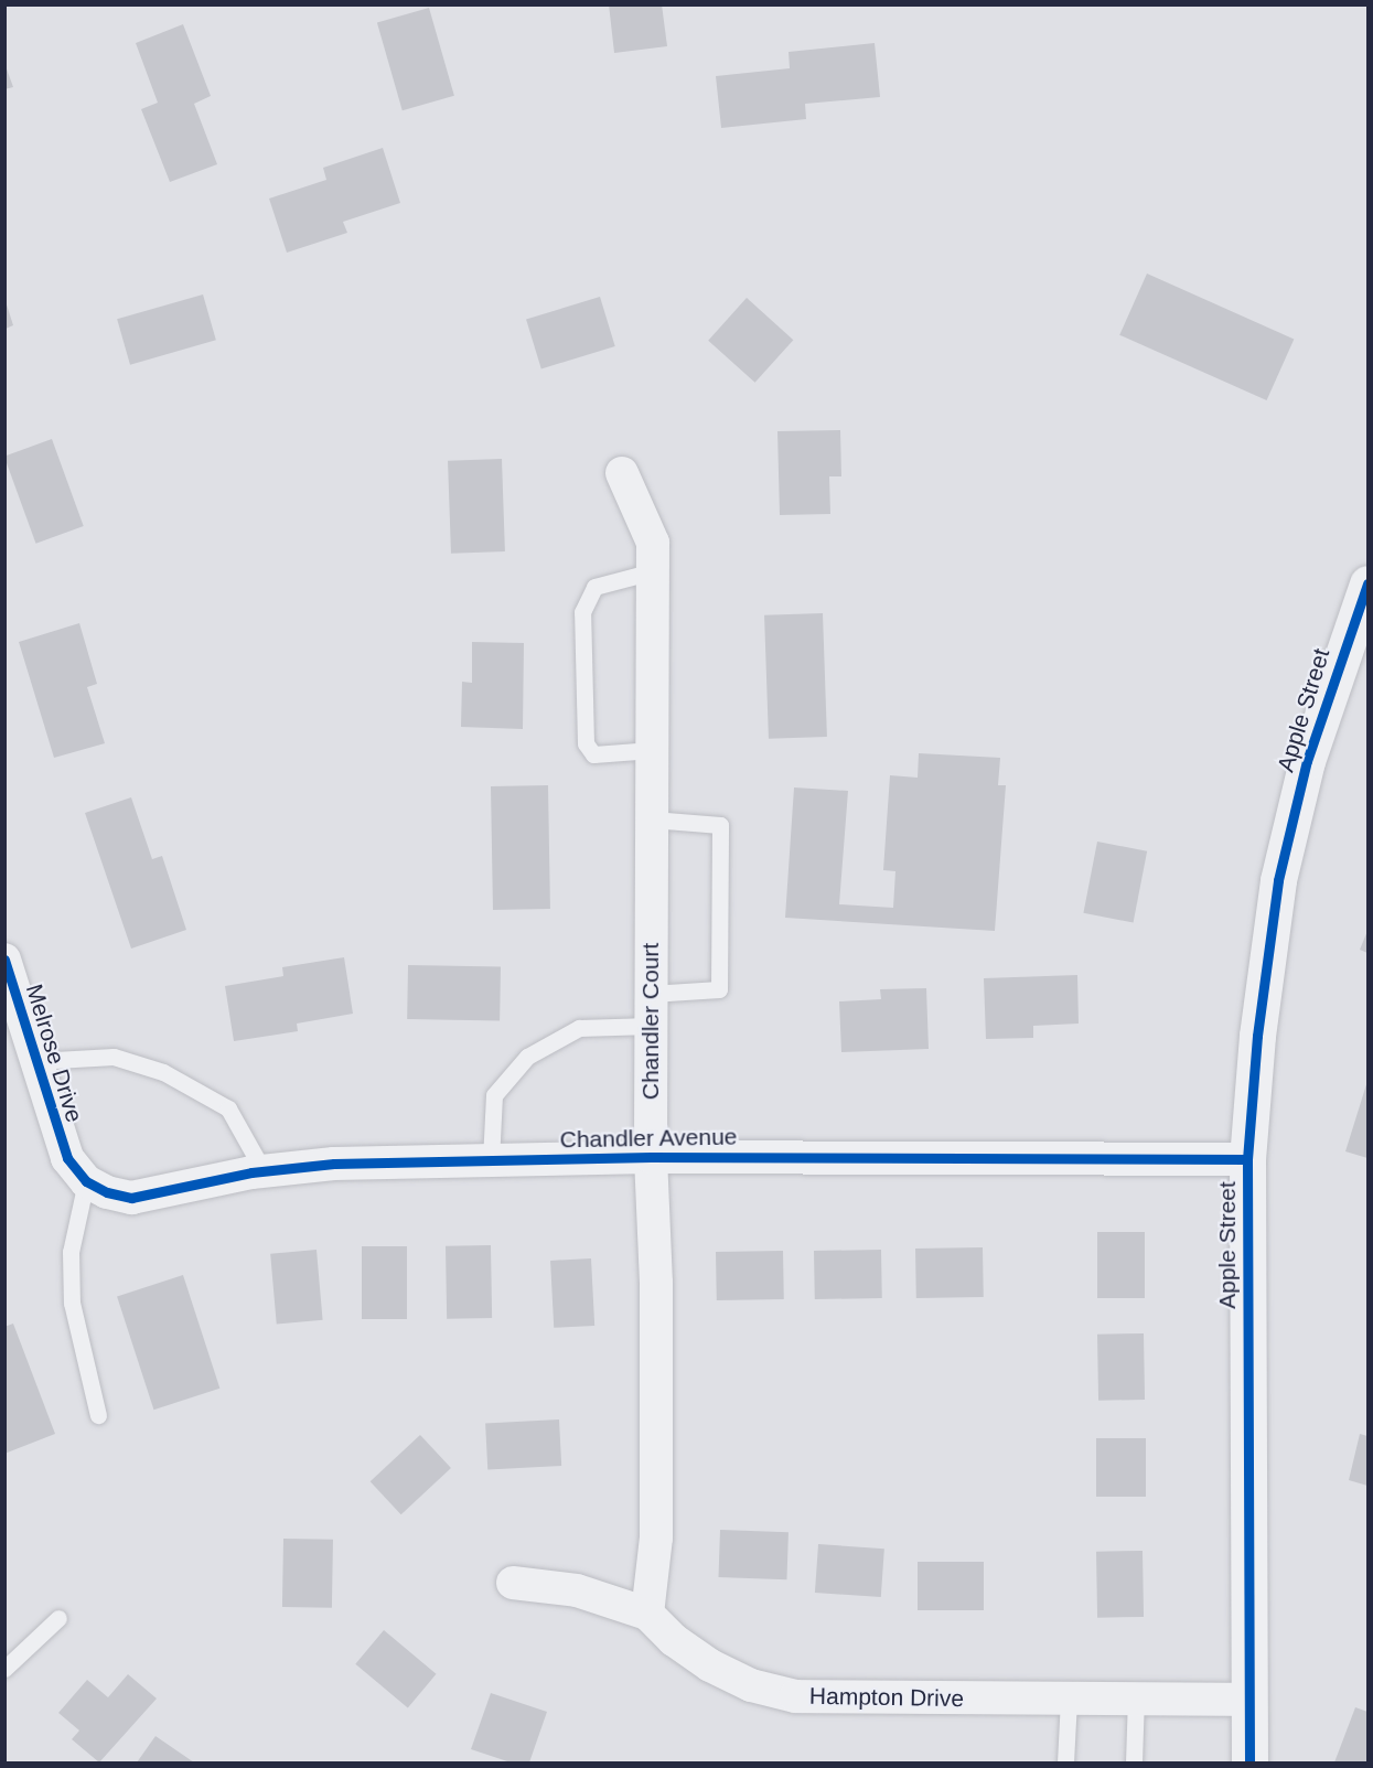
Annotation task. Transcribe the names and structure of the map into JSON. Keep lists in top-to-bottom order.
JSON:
{
  "streets": {
    "street": [
      "Apple Street",
      "Chandler Court",
      "Melrose Drive",
      "Chandler Avenue",
      "Hampton Drive"
    ]
  },
  "crossings": [
    ["Apple Street", "Chandler Avenue"],
    ["Apple Street", "Hampton Drive"],
    ["Chandler Court", "Chandler Avenue"],
    ["Chandler Court", "Hampton Drive"],
    ["Melrose Drive", "Chandler Avenue"]
  ]
}
